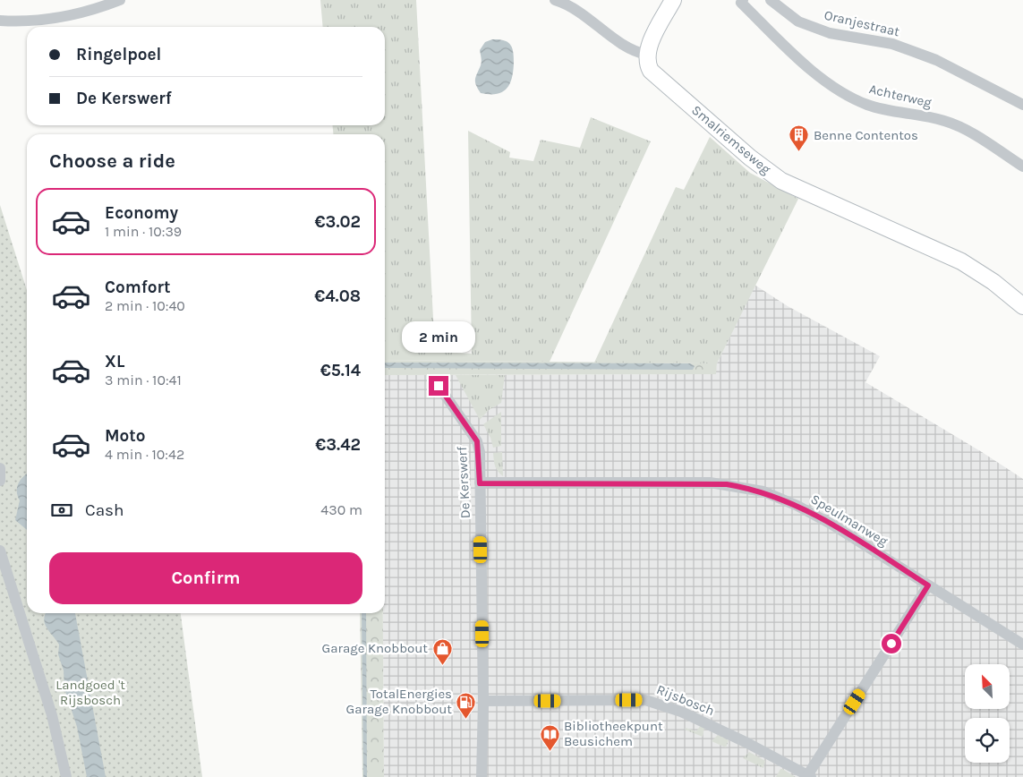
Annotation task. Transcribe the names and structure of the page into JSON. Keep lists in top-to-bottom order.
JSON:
{
  "streets": {
    "street": [
      "Oranjestraat",
      "Achterweg",
      "Smalriemseweg",
      "De Kerswerf",
      "Speulmanweg",
      "Rijsbosch"
    ]
  },
  "crossings": [
    ["De Kerswerf", "Speulmanweg"],
    ["De Kerswerf", "Rijsbosch"]
  ],
  "parks": ["Landgoed 't Rijsbosch"],
  "places": {
    "building": ["Benne Contentos"],
    "shop": ["Garage Knobbout"],
    "fuel station": ["TotalEnergies Garage Knobbout"],
    "library": ["Bibliotheekpunt Beusichem"]
  },
  "north": "top left",
  "page": {
    "banner": ["Ringelpoel", "De Kerswerf"],
    "heading": "Choose a ride",
    "list": [
      {
        "name": "Economy",
        "note": "1 min · 10:39",
        "value": "€3.02"
      },
      {
        "name": "Comfort",
        "note": "2 min · 10:40",
        "value": "€4.08"
      },
      {
        "name": "XL",
        "note": "3 min · 10:41",
        "value": "€5.14"
      },
      {
        "name": "Moto",
        "note": "4 min · 10:42",
        "value": "€3.42"
      }
    ],
    "bubble": "2 min",
    "pay": ["Cash", "430 m"],
    "buttons": "Confirm"
  }
}
